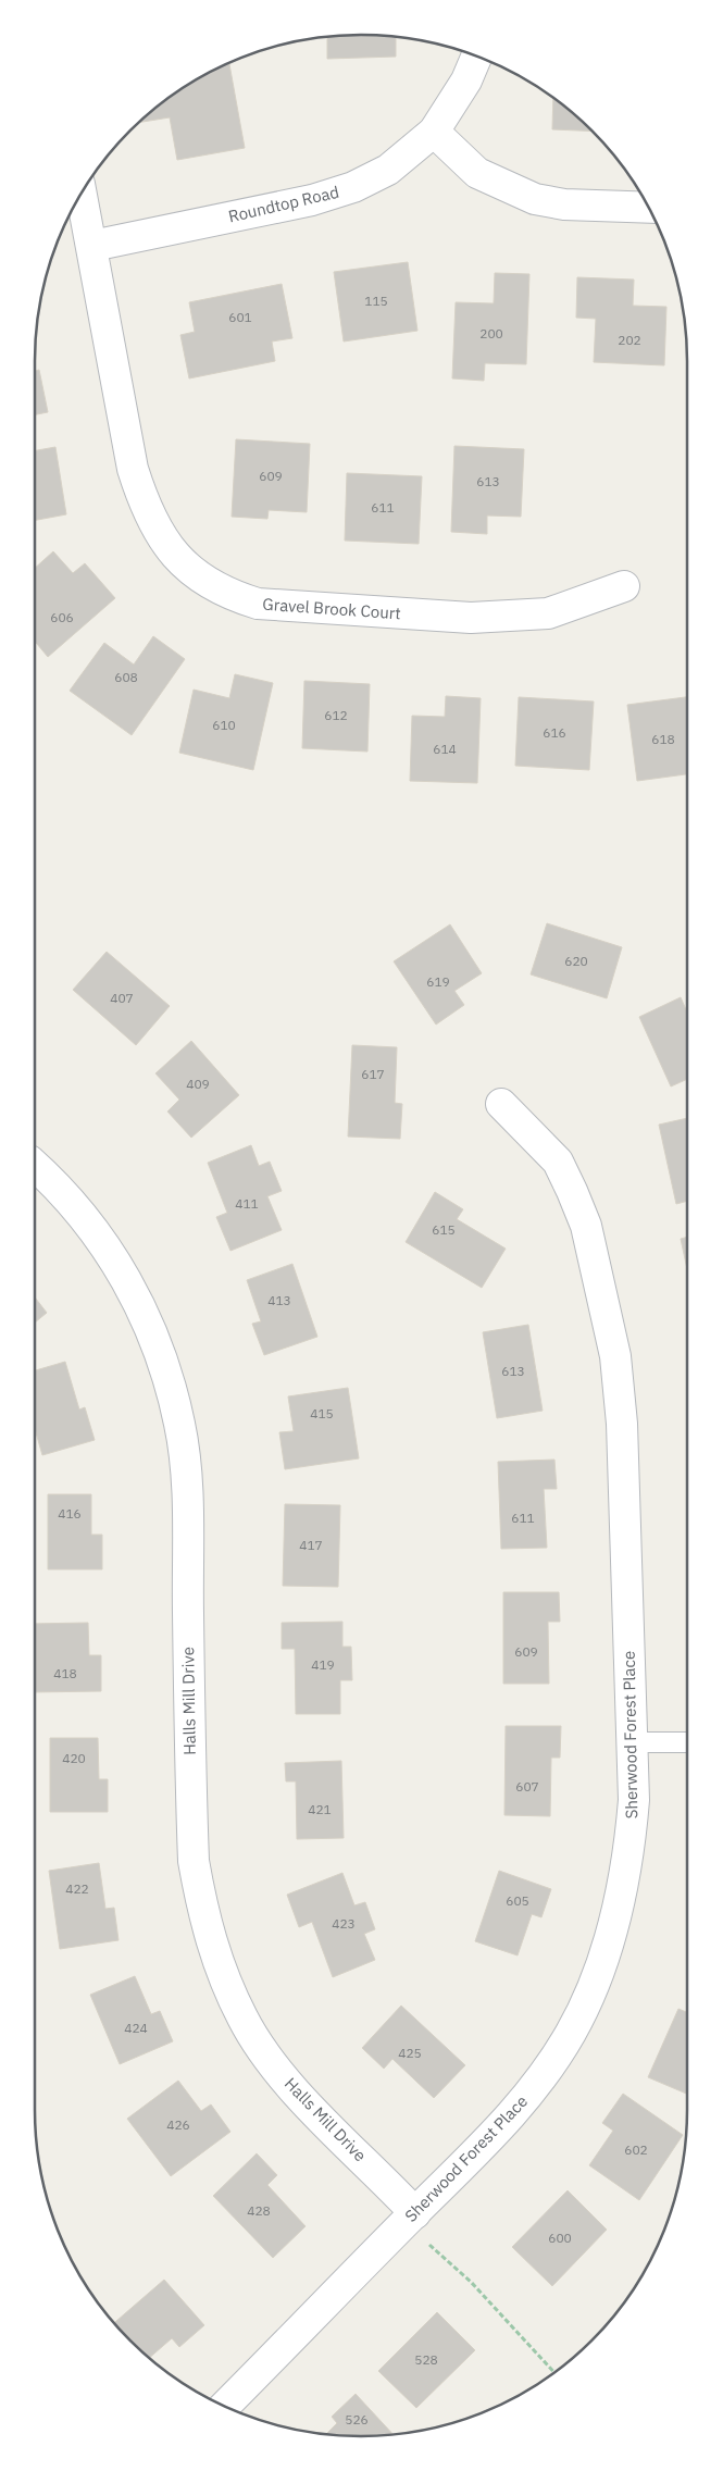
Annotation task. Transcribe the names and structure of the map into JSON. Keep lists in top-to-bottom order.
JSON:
{
  "streets": {
    "street": [
      "Roundtop Road",
      "Gravel Brook Court",
      "Halls Mill Drive",
      "Sherwood Forest Place"
    ]
  },
  "crossings": [
    ["Roundtop Road", "Gravel Brook Court"],
    ["Halls Mill Drive", "Sherwood Forest Place"]
  ],
  "house_numbers": [
    "115",
    "601",
    "200",
    "202",
    "609",
    "613",
    "611",
    "606",
    "608",
    "612",
    "610",
    "616",
    "618",
    "614",
    "620",
    "619",
    "407",
    "617",
    "409",
    "411",
    "615",
    "413",
    "613",
    "415",
    "416",
    "611",
    "417",
    "609",
    "419",
    "418",
    "420",
    "607",
    "421",
    "422",
    "605",
    "423",
    "424",
    "425",
    "426",
    "602",
    "428",
    "600",
    "528",
    "526"
  ]
}
